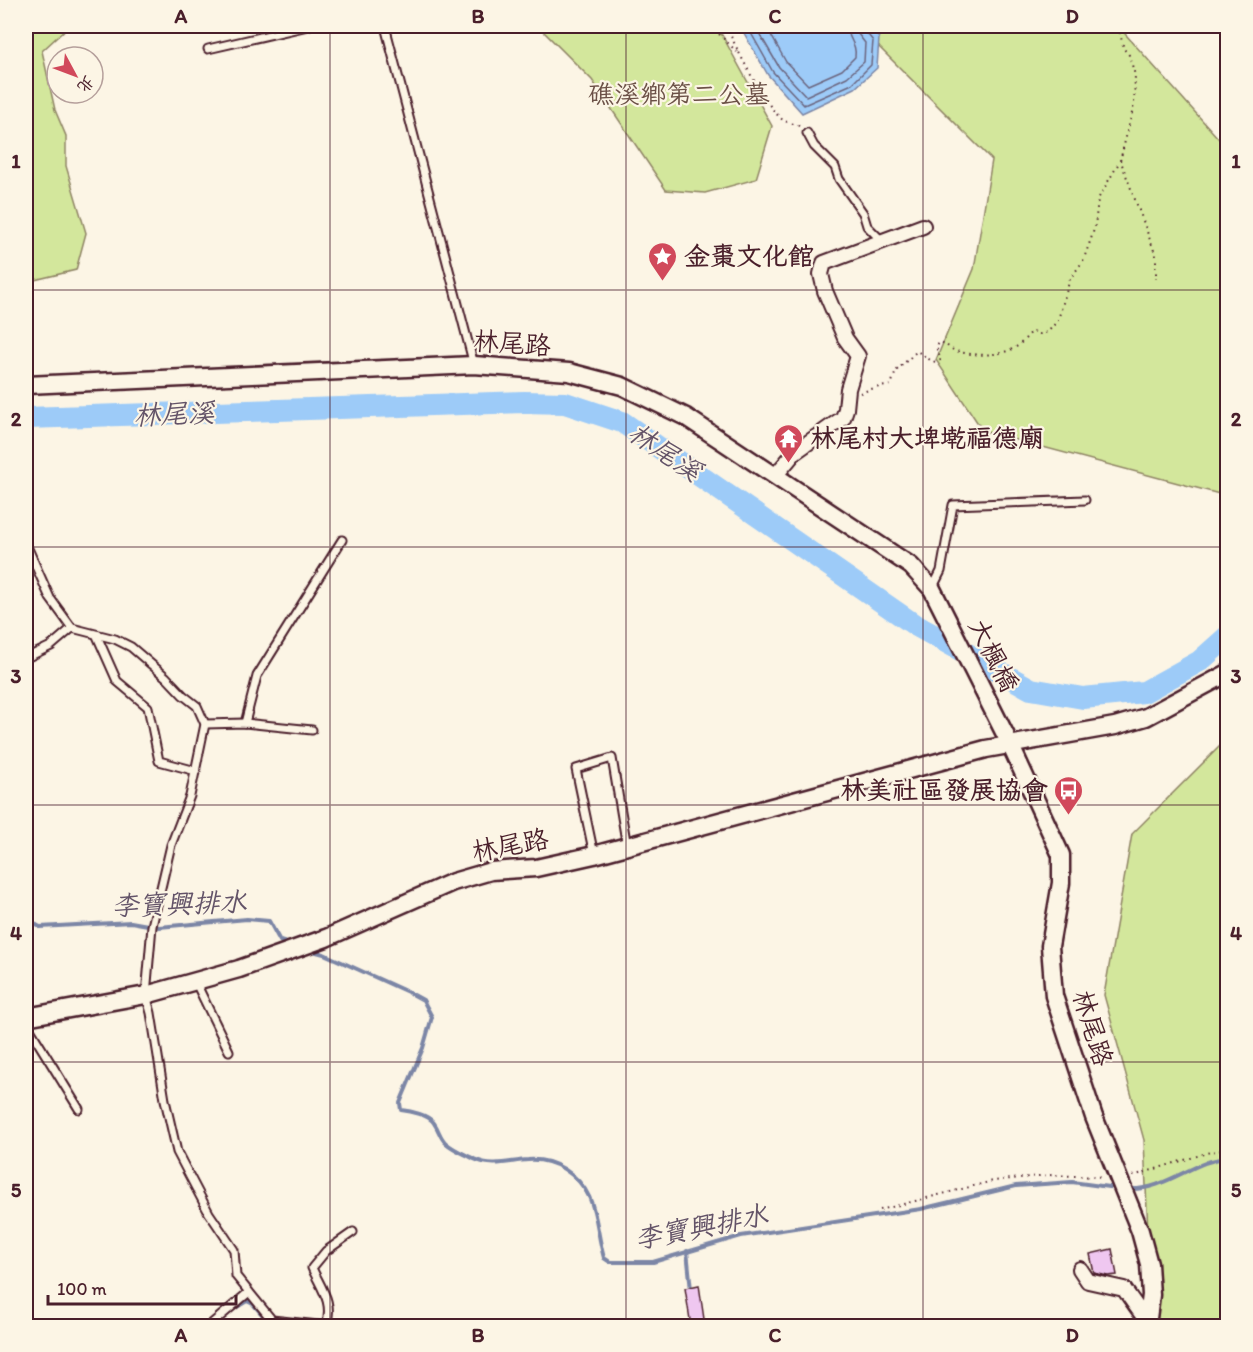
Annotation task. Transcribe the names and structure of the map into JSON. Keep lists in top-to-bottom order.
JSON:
{
  "streets": {
    "street": ["林尾路", "大楓橋"]
  },
  "crossings": [
    ["林尾路", "大楓橋"]
  ],
  "water": ["林尾溪", "李寶興排水"],
  "parks": ["礁溪鄉第二公墓"],
  "places": {
    "place": ["金棗文化館"],
    "temple": ["林尾村大埤墘福德廟"],
    "bus stop": ["林美社區發展協會"]
  },
  "scale_bar": "100 m",
  "north": "bottom right",
  "grid": {
    "columns": [
      "A",
      "B",
      "C",
      "D"
    ],
    "rows": [
      "1",
      "2",
      "3",
      "4",
      "5"
    ]
  }
}
